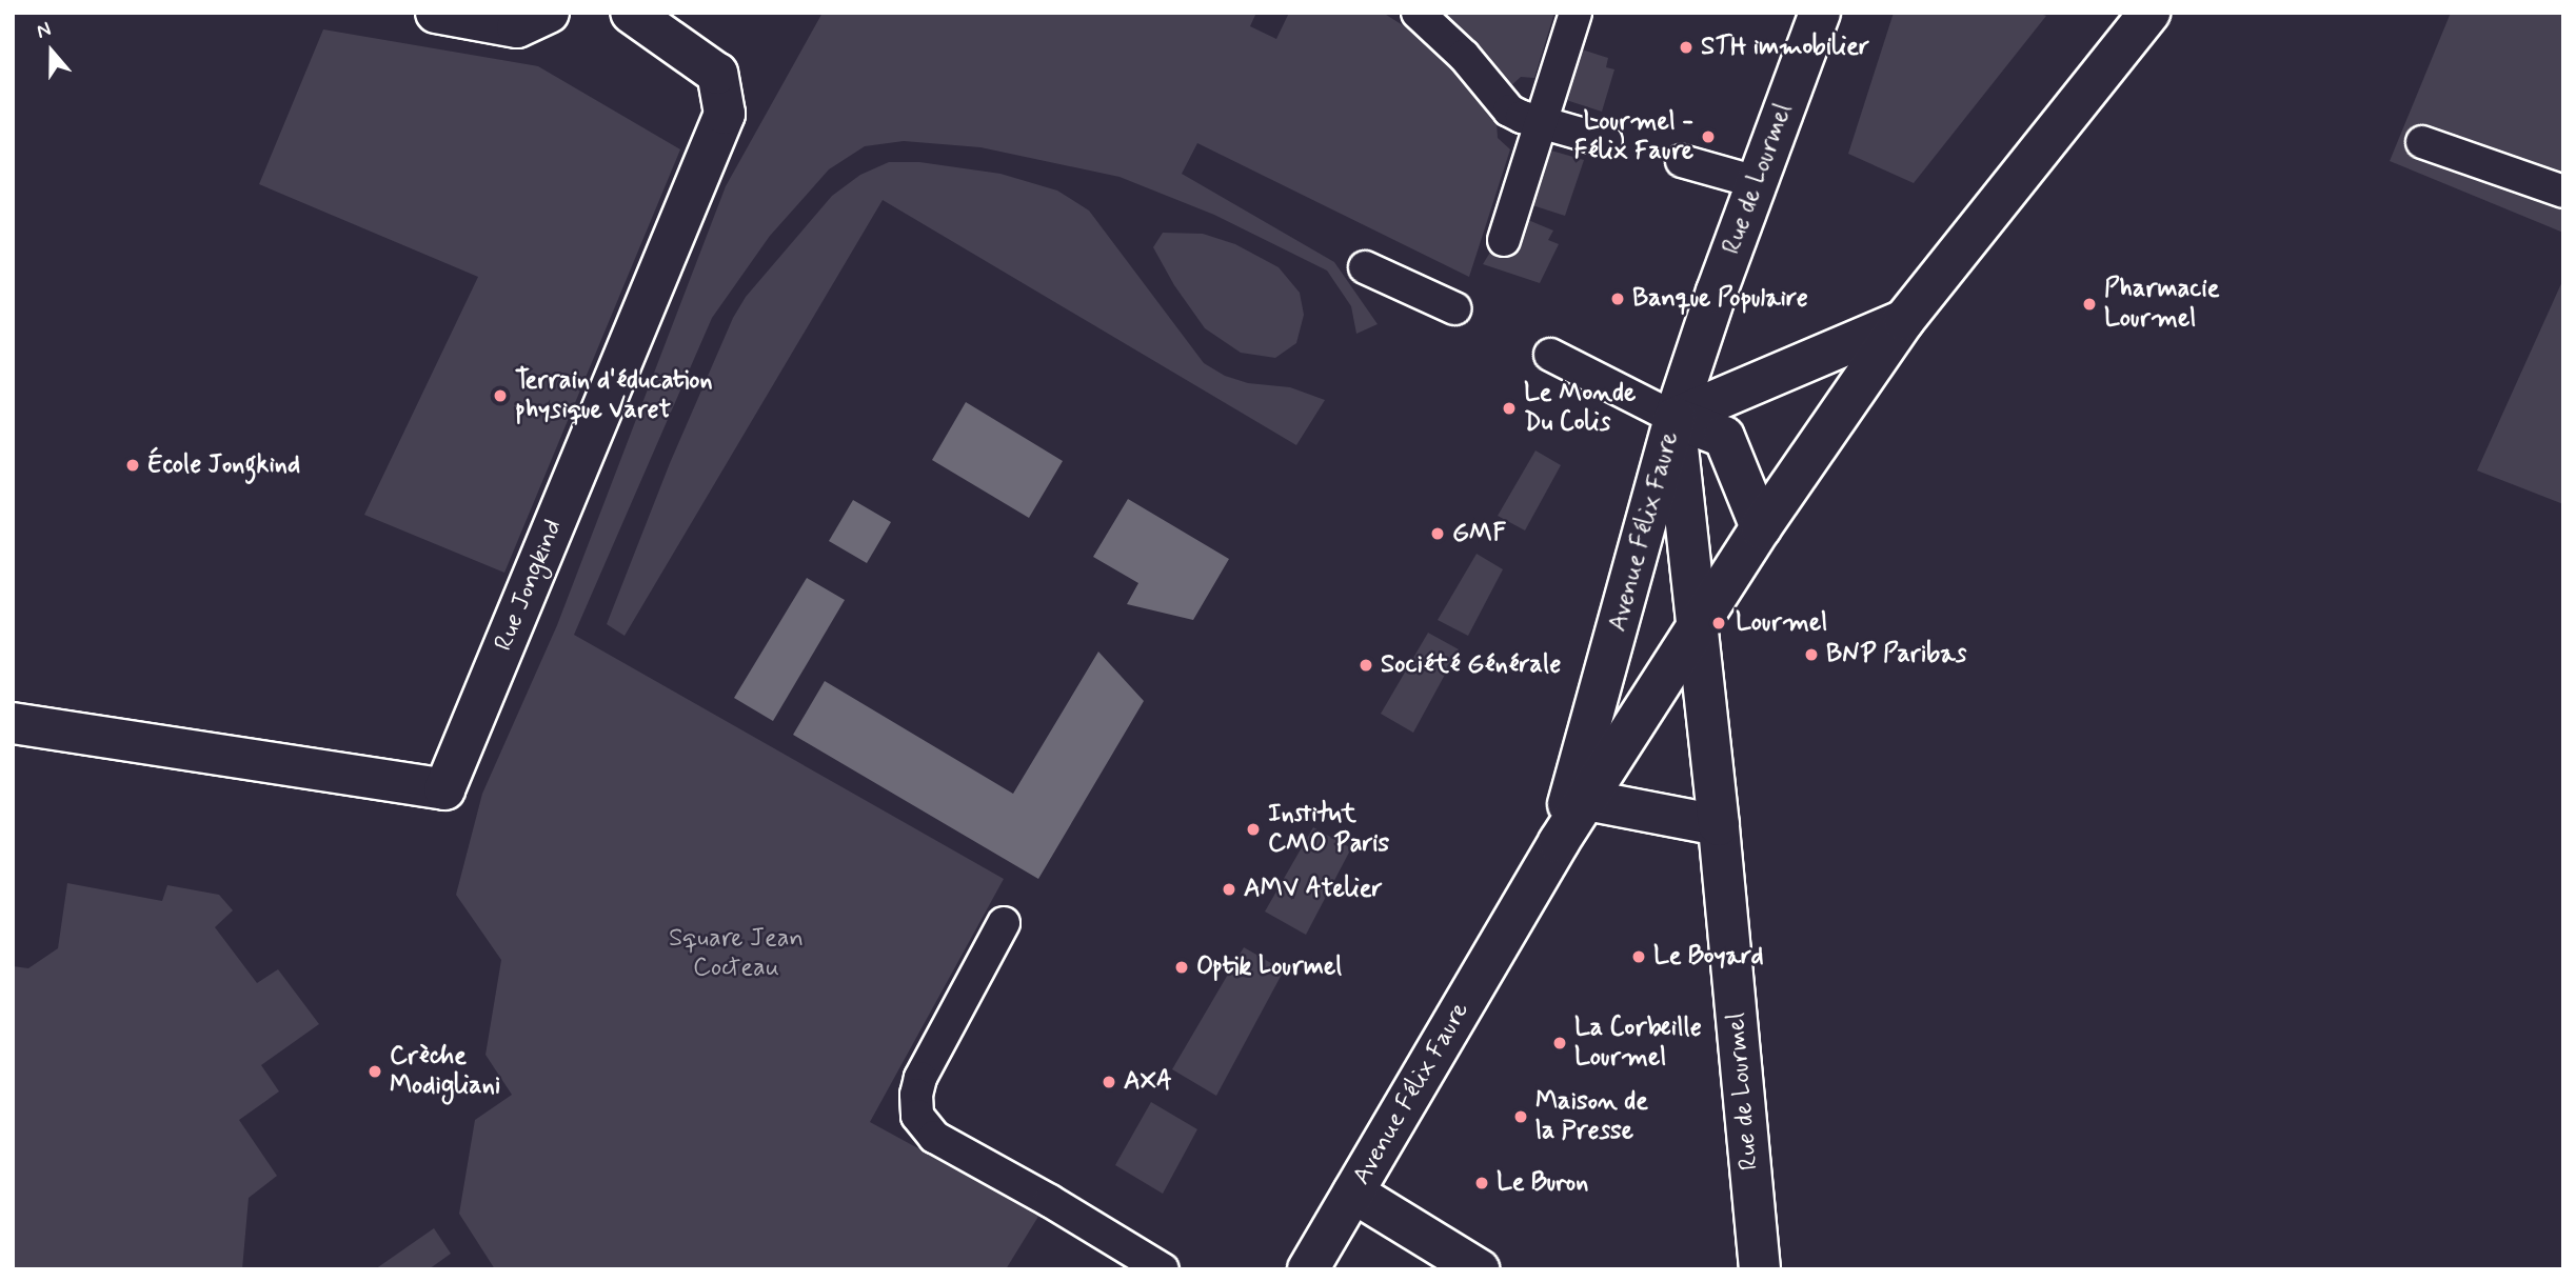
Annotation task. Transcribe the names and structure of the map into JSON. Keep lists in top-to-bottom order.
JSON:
{
  "streets": {
    "street": ["Rue de Lourmel", "Avenue Félix Faure", "Rue Jongkind"]
  },
  "crossings": [
    ["Rue de Lourmel", "Avenue Félix Faure"]
  ],
  "parks": ["Square Jean Cocteau"],
  "places": [
    "STH immobilier",
    "Lourmel - Félix Faure",
    "Banque Populaire",
    "Pharmacie Lourmel",
    "Terrain d'éducation physique Varet",
    "Le Monde Du Colis",
    "École Jongkind",
    "GMF",
    "Lourmel",
    "BNP Paribas",
    "Société Générale",
    "Institut CMO Paris",
    "AMV Atelier",
    "Le Boyard",
    "Optik Lourmel",
    "La Corbeille Lourmel",
    "Crèche Modigliani",
    "AXA",
    "Maison de la Presse",
    "Le Buron"
  ],
  "north": "top"
}
